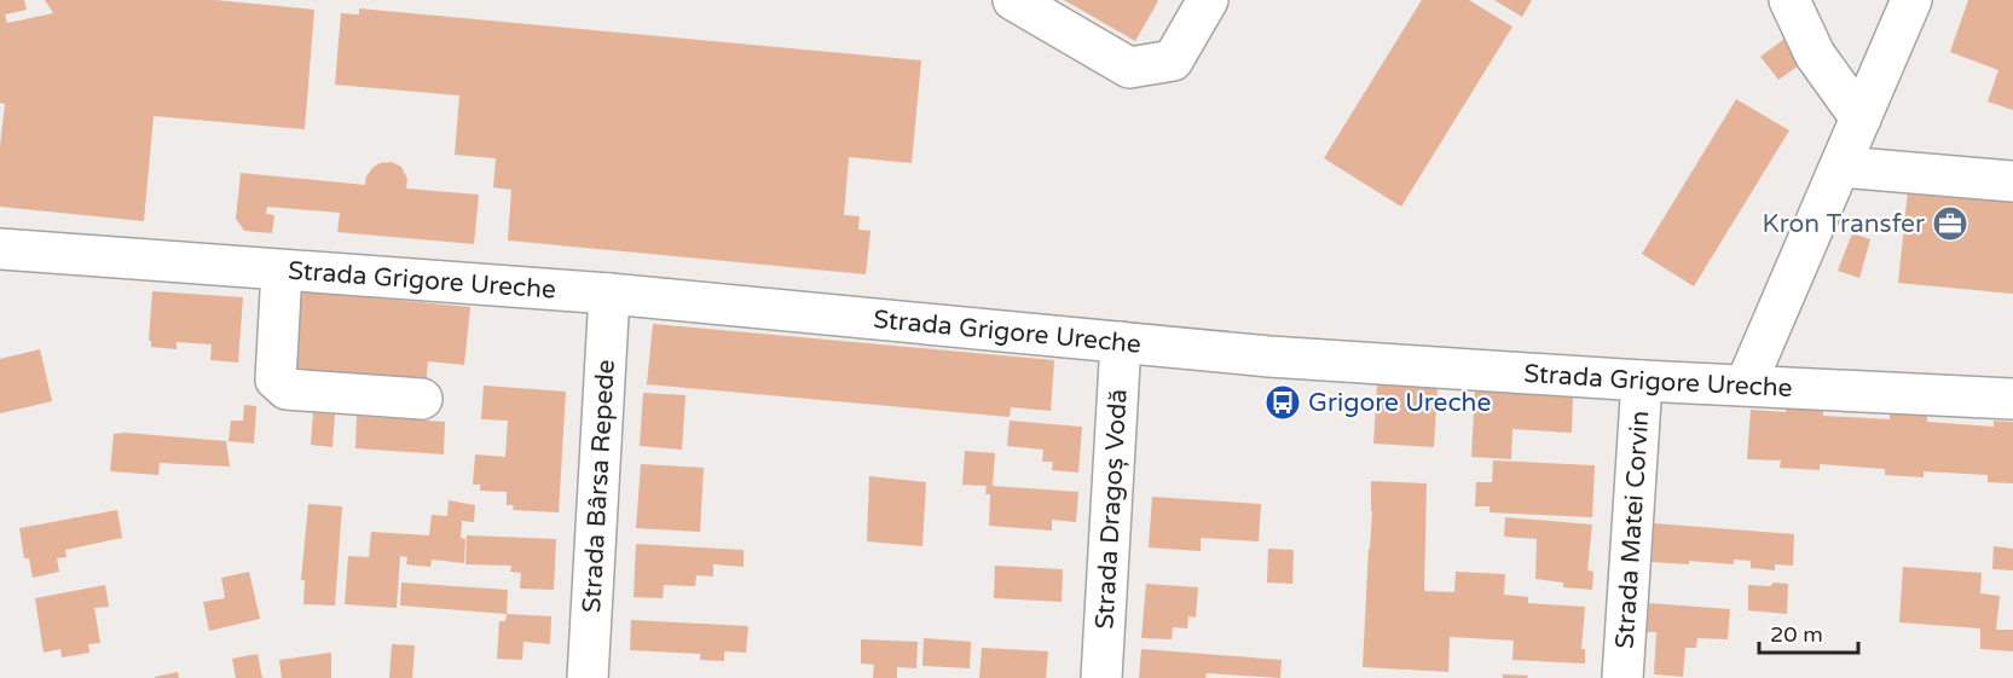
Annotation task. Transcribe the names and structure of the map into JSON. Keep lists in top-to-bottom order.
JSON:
{
  "streets": {
    "street": [
      "Strada Grigore Ureche",
      "Strada Bârsa Repede",
      "Strada Dragoș Vodă",
      "Strada Matei Corvin"
    ]
  },
  "crossings": [
    ["Strada Grigore Ureche", "Strada Bârsa Repede"],
    ["Strada Grigore Ureche", "Strada Dragoș Vodă"],
    ["Strada Grigore Ureche", "Strada Matei Corvin"]
  ],
  "places": {
    "office": ["Kron Transfer"],
    "bus stop": ["Grigore Ureche"]
  },
  "scale_bar": "20 m"
}
